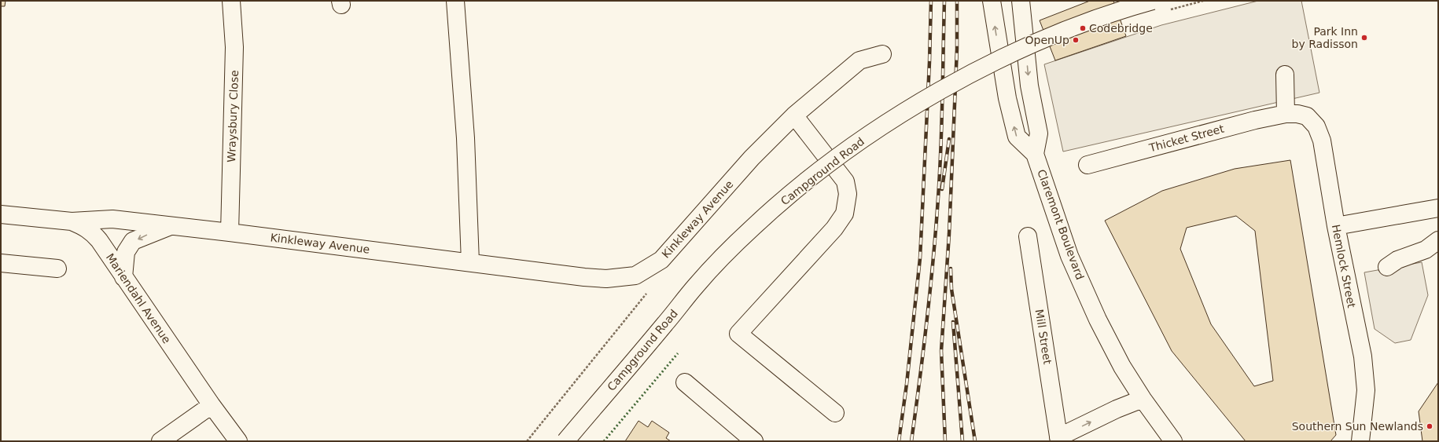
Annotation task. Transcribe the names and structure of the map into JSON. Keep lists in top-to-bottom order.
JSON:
{
  "streets": {
    "street": [
      "Wraysbury Close",
      "Thicket Street",
      "Campground Road",
      "Kinkleway Avenue",
      "Claremont Boulevard",
      "Hemlock Street",
      "Mariendahl Avenue",
      "Mill Street"
    ]
  },
  "crossings": [
    ["Wraysbury Close", "Kinkleway Avenue"],
    ["Thicket Street", "Hemlock Street"],
    ["Kinkleway Avenue", "Mariendahl Avenue"],
    ["Claremont Boulevard", "Mill Street"]
  ],
  "places": [
    "Codebridge",
    "Park Inn by Radisson",
    "OpenUp",
    "Southern Sun Newlands"
  ]
}
